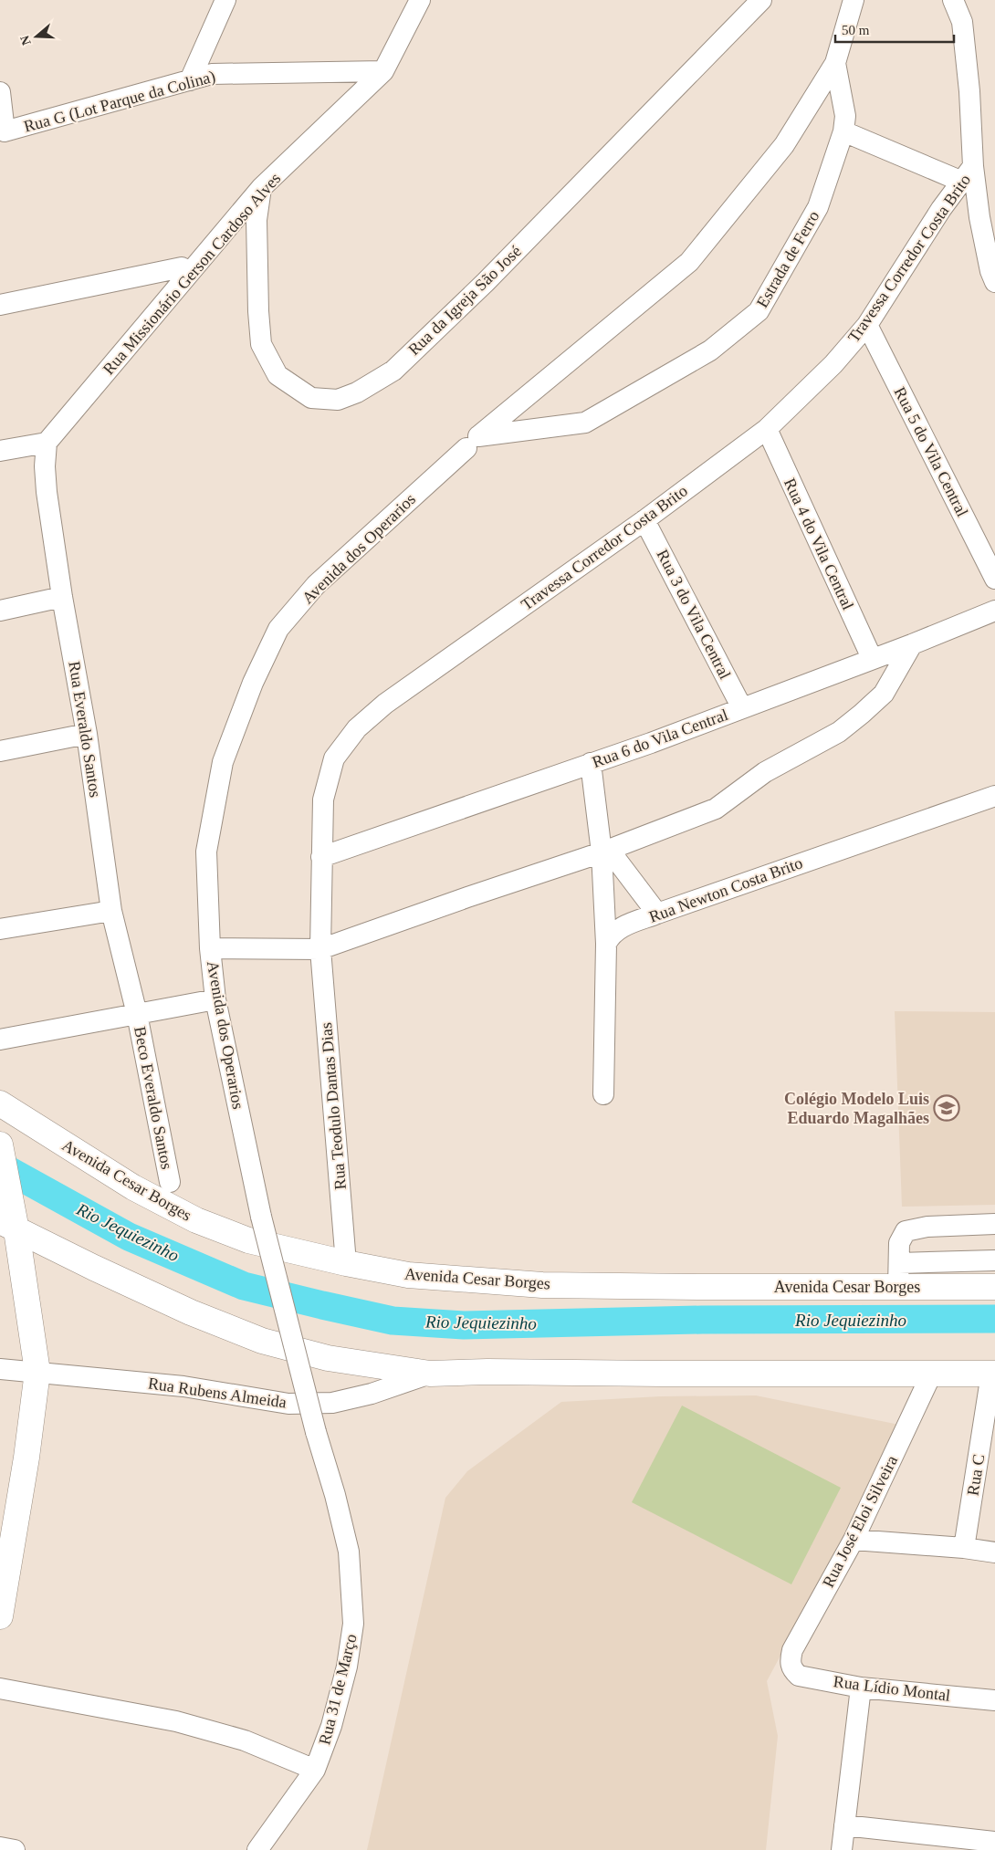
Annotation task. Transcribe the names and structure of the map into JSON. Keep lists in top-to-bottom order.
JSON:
{
  "streets": {
    "main road": ["Avenida Cesar Borges"],
    "street": [
      "Rua G (Lot Parque da Colina)",
      "Travessa Corredor Costa Brito",
      "Estrada de Ferro",
      "Rua Missionário Gerson Cardoso Alves",
      "Rua da Igreja São José",
      "Rua 5 do Vila Central",
      "Rua 4 do Vila Central",
      "Avenida dos Operarios",
      "Rua 3 do Vila Central",
      "Rua Everaldo Santos",
      "Rua 6 do Vila Central",
      "Rua Newton Costa Brito",
      "Beco Everaldo Santos",
      "Rua Teodulo Dantas Dias",
      "Rua Rubens Almeida",
      "Rua C",
      "Rua José Eloi Silveira",
      "Rua Lídio Montal",
      "Rua 31 de Março"
    ]
  },
  "crossings": [
    ["Rua G (Lot Parque da Colina)", "Rua Missionário Gerson Cardoso Alves"],
    ["Travessa Corredor Costa Brito", "Rua 5 do Vila Central"],
    ["Travessa Corredor Costa Brito", "Rua 4 do Vila Central"],
    ["Travessa Corredor Costa Brito", "Rua 3 do Vila Central"],
    ["Travessa Corredor Costa Brito", "Rua 6 do Vila Central"],
    ["Travessa Corredor Costa Brito", "Rua Teodulo Dantas Dias"],
    ["Estrada de Ferro", "Avenida dos Operarios"],
    ["Rua Missionário Gerson Cardoso Alves", "Rua da Igreja São José"],
    ["Rua Missionário Gerson Cardoso Alves", "Rua Everaldo Santos"],
    ["Rua 4 do Vila Central", "Rua 6 do Vila Central"],
    ["Avenida dos Operarios", "Rua 31 de Março"],
    ["Rua 3 do Vila Central", "Rua 6 do Vila Central"],
    ["Rua Everaldo Santos", "Beco Everaldo Santos"],
    ["Rua Teodulo Dantas Dias", "Avenida Cesar Borges"],
    ["Rua José Eloi Silveira", "Rua Lídio Montal"]
  ],
  "water": ["Rio Jequiezinho"],
  "places": {
    "school or university": ["Colégio Modelo Luis Eduardo Magalhães"]
  },
  "scale_bar": "50 m",
  "north": "left"
}
